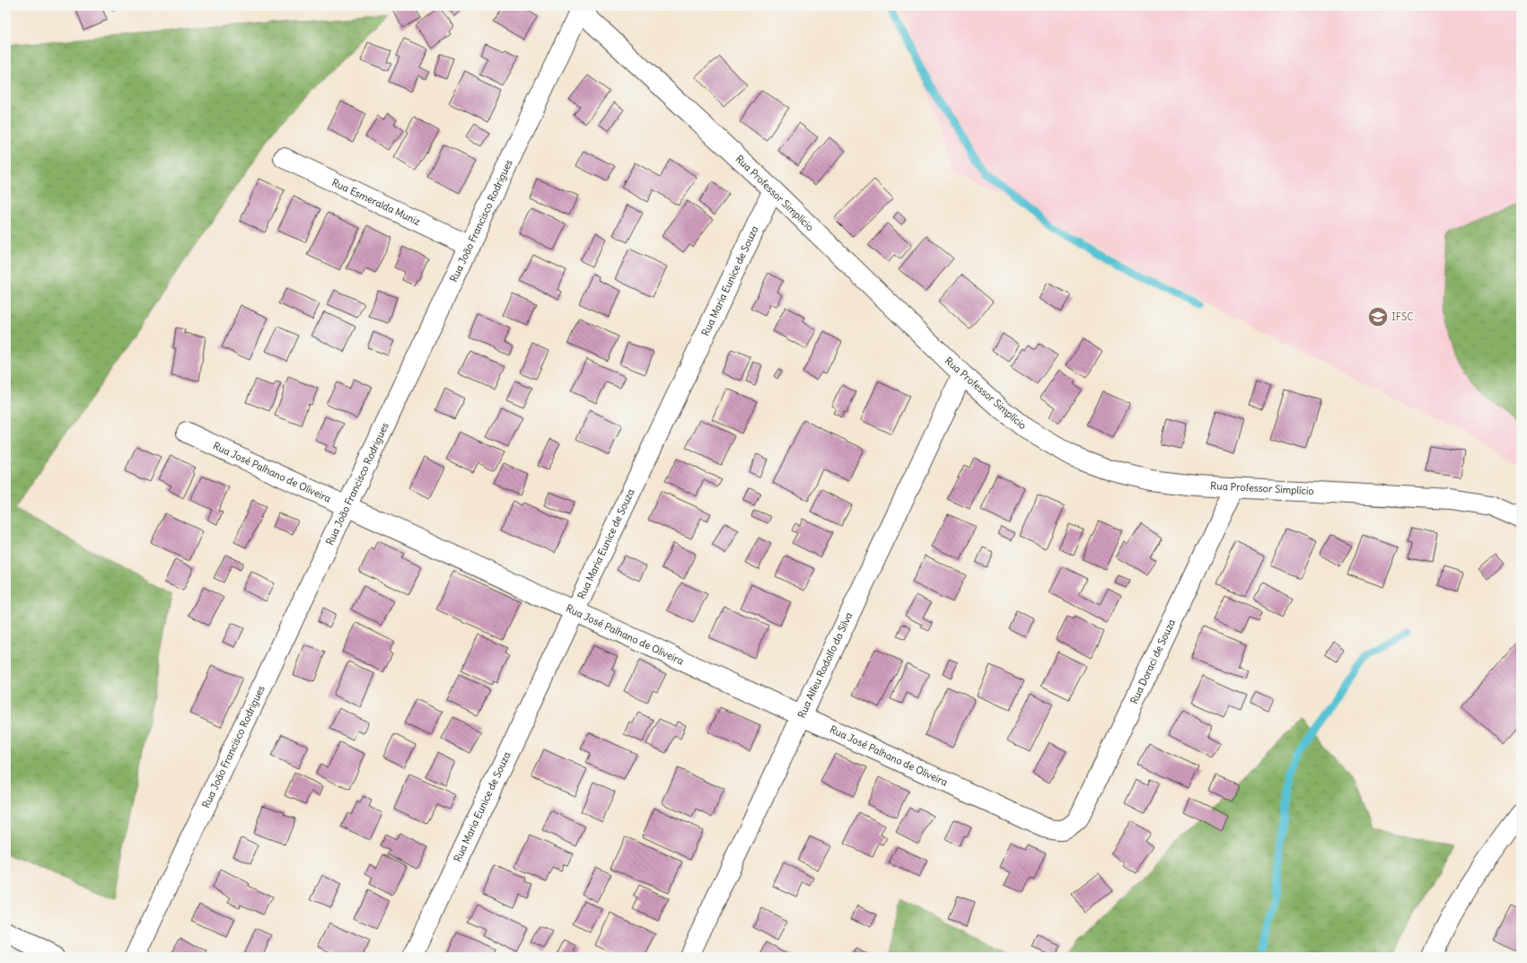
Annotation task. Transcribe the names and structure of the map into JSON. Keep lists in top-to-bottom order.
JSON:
{
  "streets": {
    "street": [
      "Rua Professor Simplício",
      "Rua Esmeralda Muniz",
      "Rua João Francisco Rodrigues",
      "Rua Maria Eunice de Souza",
      "Rua José Palhano de Oliveira",
      "Rua Doraci de Souza",
      "Rua Alfeu Rodolfo da Silva"
    ]
  },
  "crossings": [
    ["Rua Professor Simplício", "Rua João Francisco Rodrigues"],
    ["Rua Professor Simplício", "Rua Maria Eunice de Souza"],
    ["Rua Professor Simplício", "Rua Doraci de Souza"],
    ["Rua Professor Simplício", "Rua Alfeu Rodolfo da Silva"],
    ["Rua Esmeralda Muniz", "Rua João Francisco Rodrigues"],
    ["Rua João Francisco Rodrigues", "Rua José Palhano de Oliveira"],
    ["Rua Maria Eunice de Souza", "Rua José Palhano de Oliveira"],
    ["Rua José Palhano de Oliveira", "Rua Doraci de Souza"],
    ["Rua José Palhano de Oliveira", "Rua Alfeu Rodolfo da Silva"]
  ],
  "places": {
    "school or university": ["IFSC"]
  }
}
